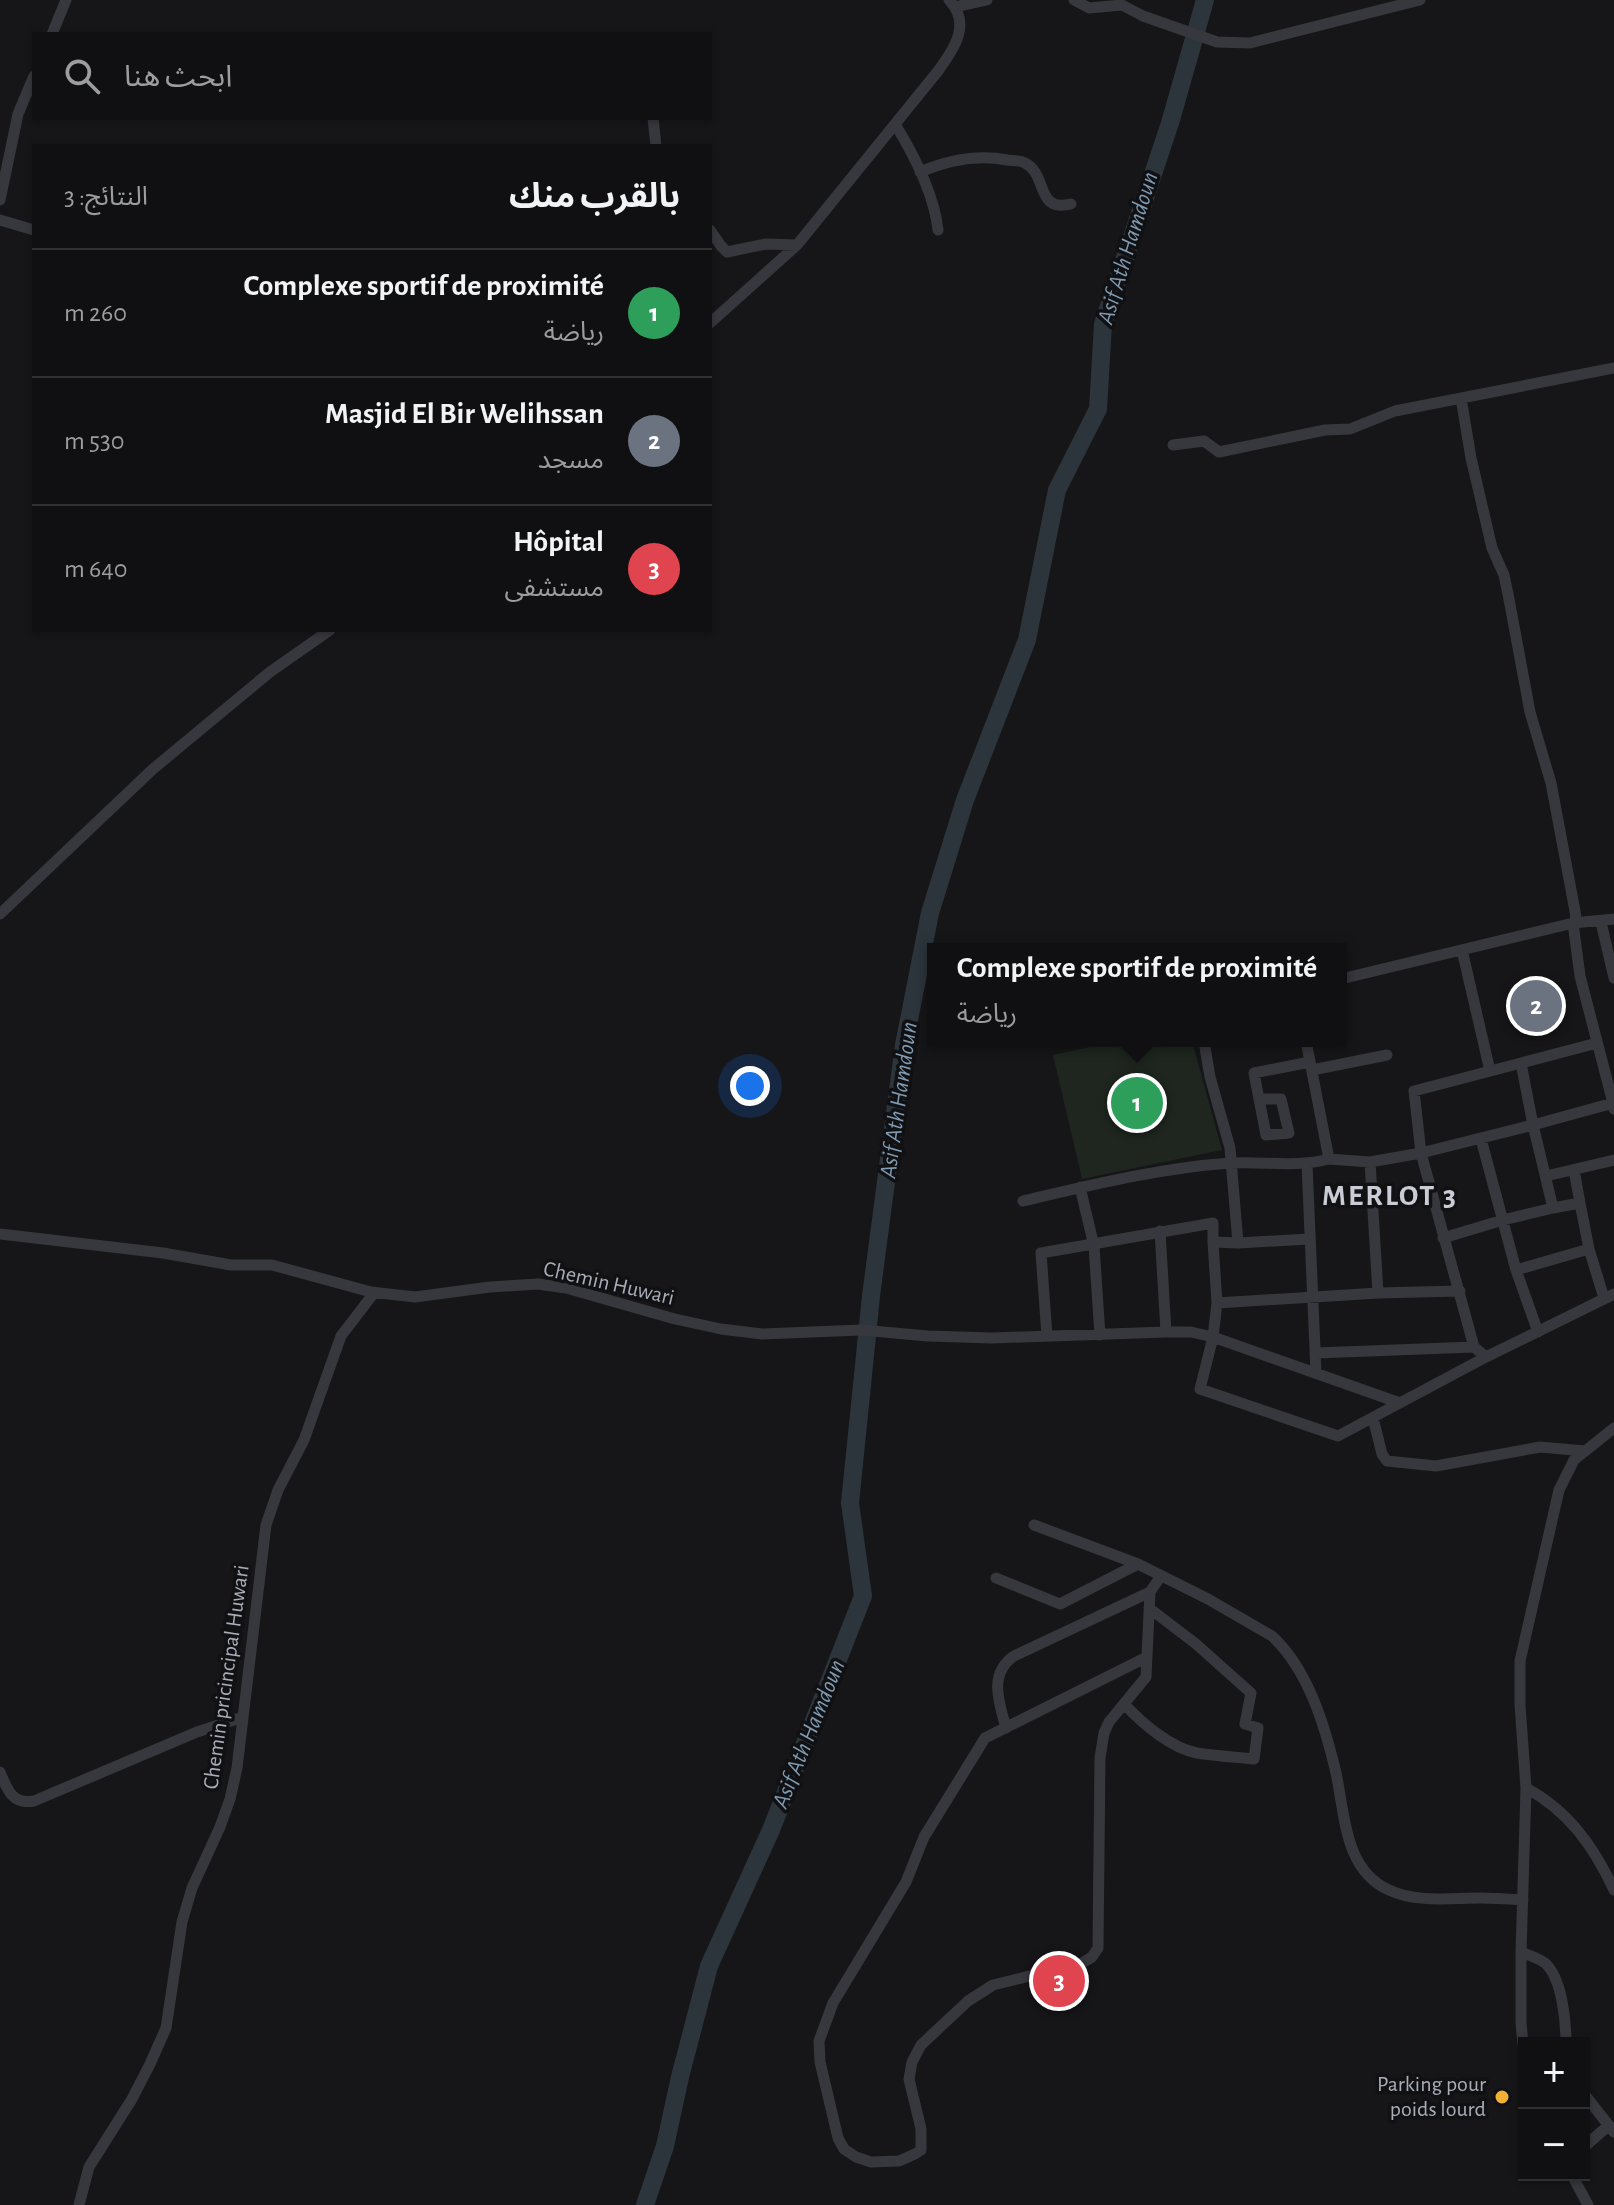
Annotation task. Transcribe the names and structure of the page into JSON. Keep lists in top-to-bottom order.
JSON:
{
  "streets": {
    "street": ["Chemin Huwari", "Chemin pricincipal Huwari"]
  },
  "crossings": [
    ["Chemin Huwari", "Chemin pricincipal Huwari"]
  ],
  "districts": ["MERLOT 3"],
  "water": ["Asif Ath Hamdoun"],
  "places": ["Parking pour poids lourd"],
  "page": {
    "search": "ابحث هنا",
    "heading": ["بالقرب منك", "النتائج: 3"],
    "list": [
      {
        "mark": "1",
        "name": "Complexe sportif de proximité",
        "note": "رياضة",
        "value": "260 m"
      },
      {
        "mark": "2",
        "name": "Masjid El Bir Welihssan",
        "note": "مسجد",
        "value": "530 m"
      },
      {
        "mark": "3",
        "name": "Hôpital",
        "note": "مستشفى",
        "value": "640 m"
      }
    ],
    "popup": ["Complexe sportif de proximité", "رياضة"],
    "pins": ["2", "1", "3"],
    "map_buttons": ["+", "−"]
  }
}
